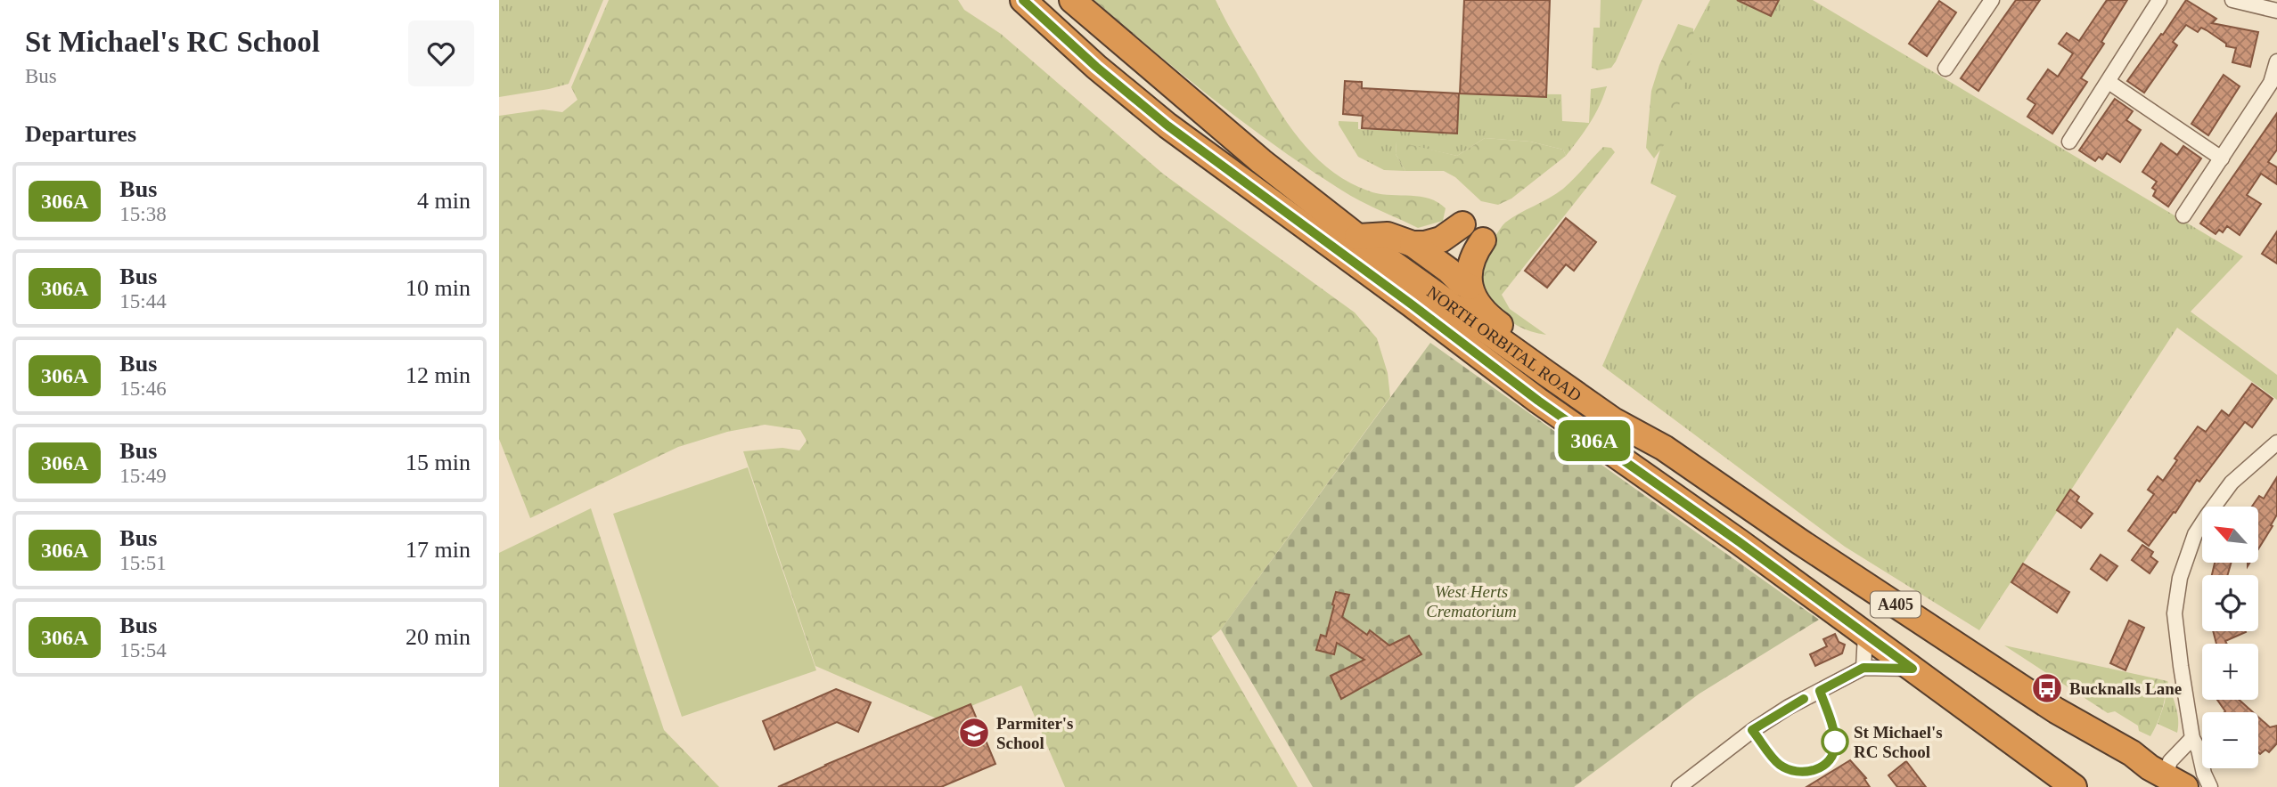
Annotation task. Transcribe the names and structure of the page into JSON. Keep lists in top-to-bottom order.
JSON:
{
  "streets": {
    "highway": ["NORTH ORBITAL ROAD", "A405"]
  },
  "crossings": [
    ["NORTH ORBITAL ROAD", "A405"]
  ],
  "parks": ["West Herts Crematorium"],
  "places": {
    "bus stop": ["Bucknalls Lane"],
    "school or university": ["Parmiter's School"],
    "other": ["St Michael's RC School"]
  },
  "lines": ["bus line 306A"],
  "north": "top left",
  "page": {
    "heading": [
      ["St Michael's RC School", "Bus"],
      "Departures"
    ],
    "on_map": "306A",
    "list": [
      {
        "mark": "306A",
        "name": "Bus",
        "note": "15:38",
        "value": "4 min"
      },
      {
        "mark": "306A",
        "name": "Bus",
        "note": "15:44",
        "value": "10 min"
      },
      {
        "mark": "306A",
        "name": "Bus",
        "note": "15:46",
        "value": "12 min"
      },
      {
        "mark": "306A",
        "name": "Bus",
        "note": "15:49",
        "value": "15 min"
      },
      {
        "mark": "306A",
        "name": "Bus",
        "note": "15:51",
        "value": "17 min"
      },
      {
        "mark": "306A",
        "name": "Bus",
        "note": "15:54",
        "value": "20 min"
      }
    ],
    "map_buttons": ["+", "−"]
  }
}
